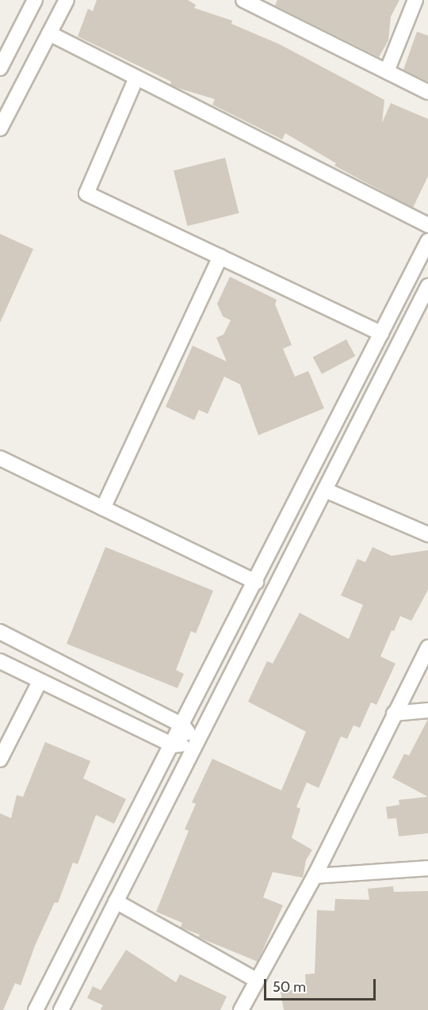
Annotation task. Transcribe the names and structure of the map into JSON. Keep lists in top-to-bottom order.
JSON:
{
  "scale_bar": "50 m"
}
